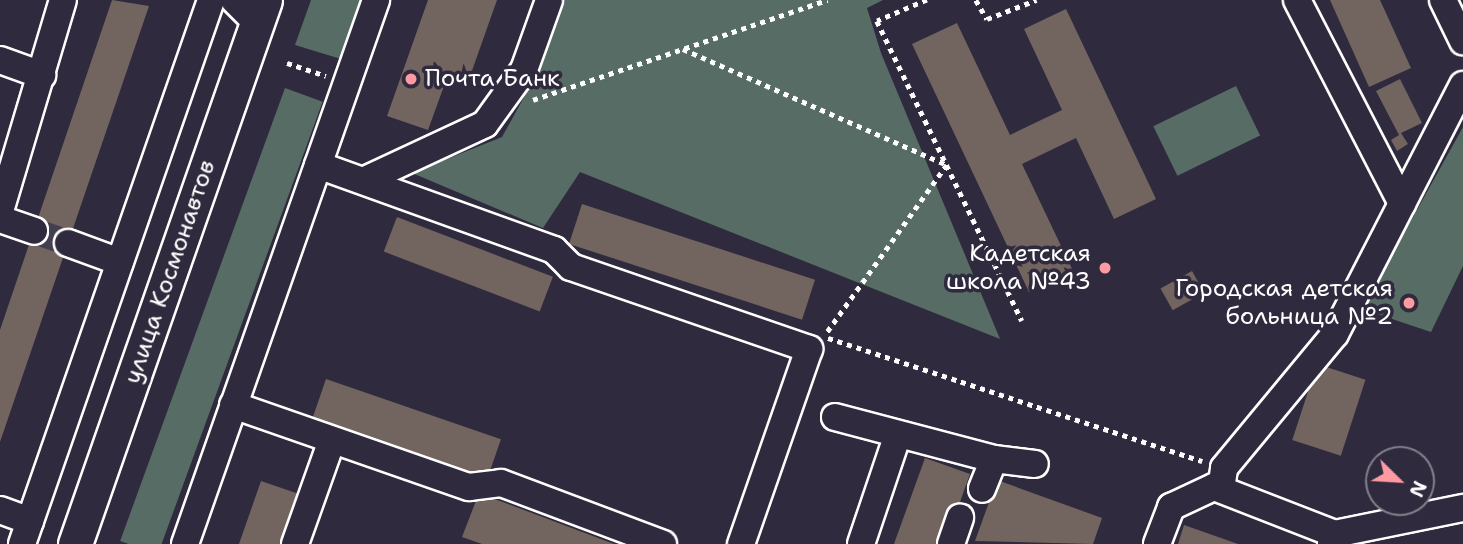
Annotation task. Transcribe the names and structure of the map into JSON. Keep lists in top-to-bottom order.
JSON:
{
  "streets": {
    "main road": ["улица Космонавтов"]
  },
  "places": ["Почта Банк", "Кадетская школа №43", "Городская детская больница №2"],
  "north": "bottom right"
}
